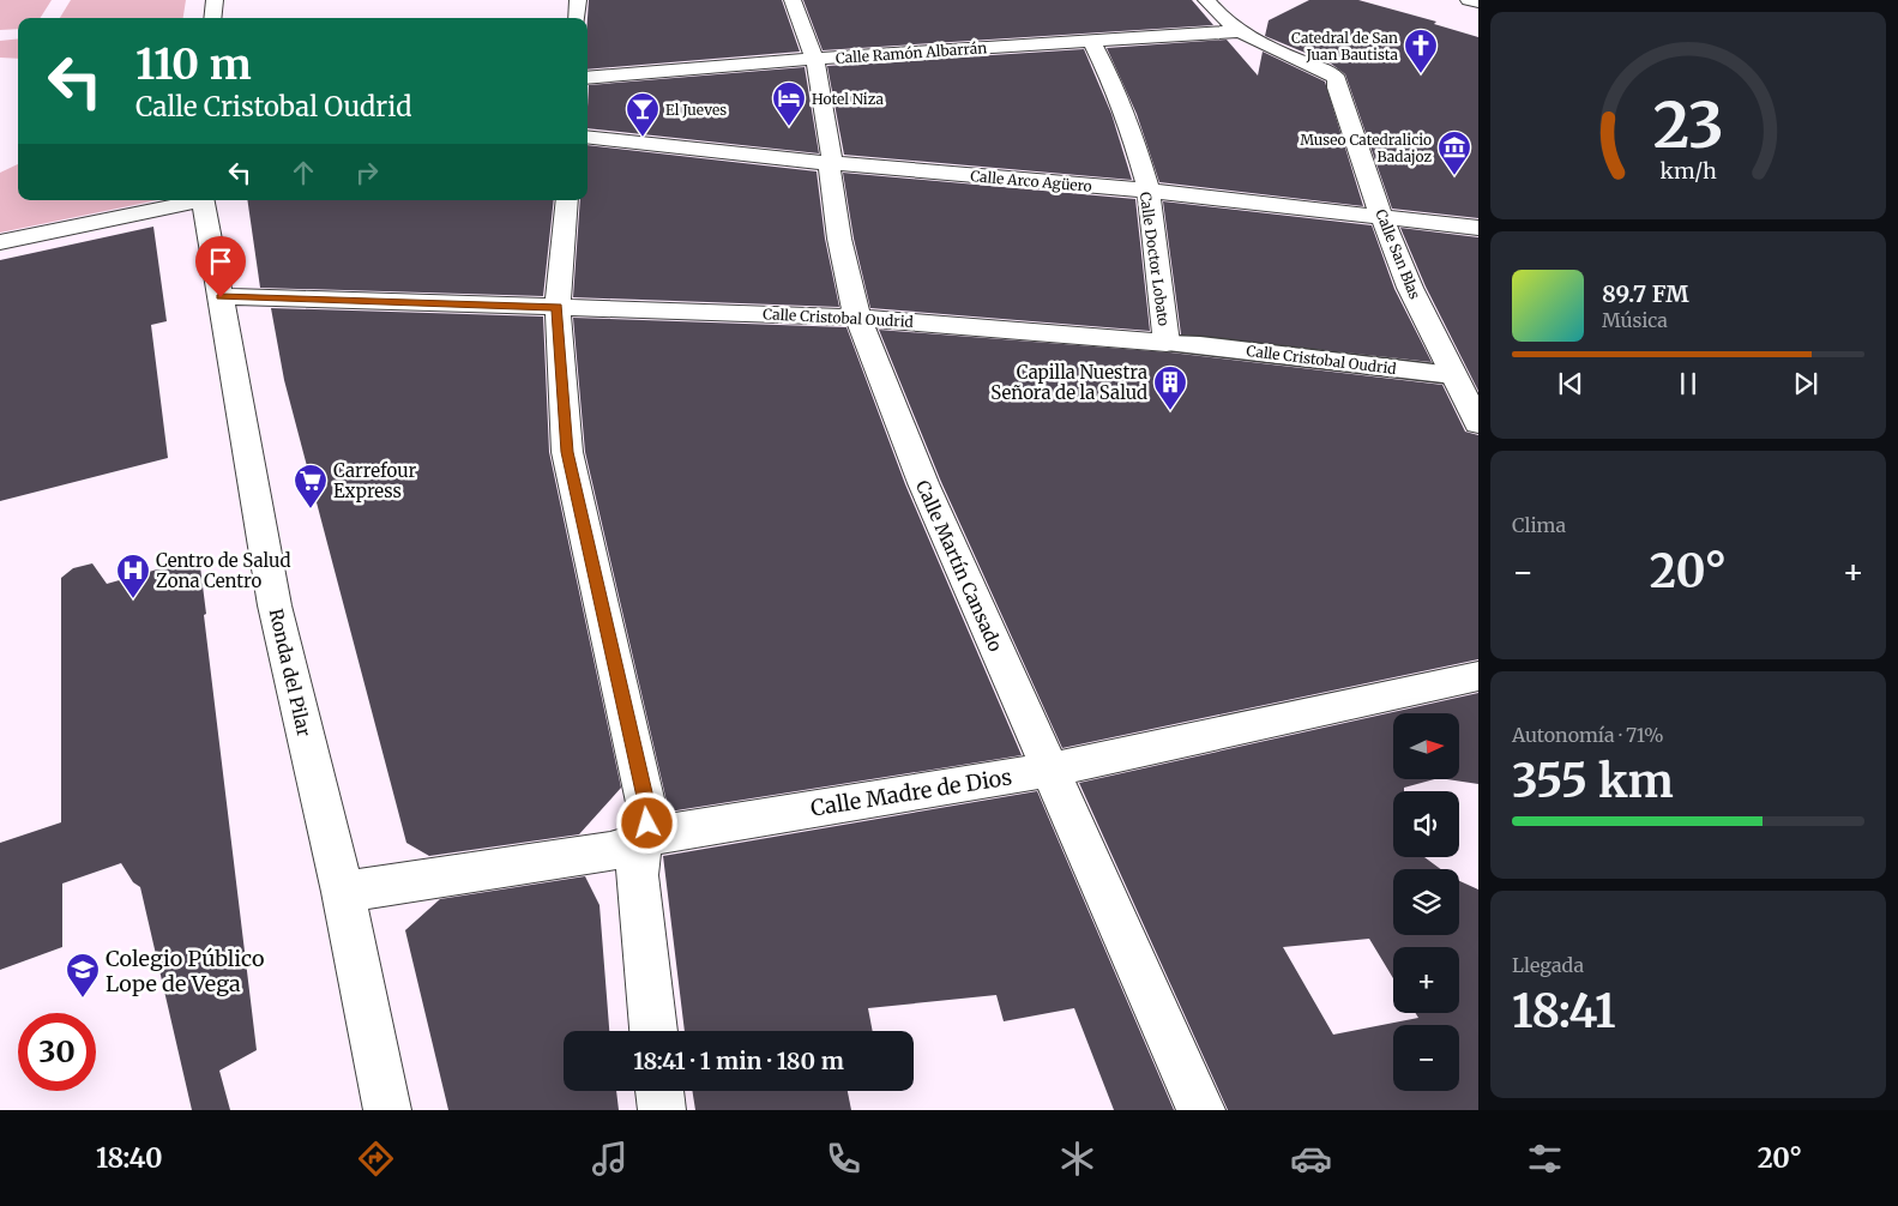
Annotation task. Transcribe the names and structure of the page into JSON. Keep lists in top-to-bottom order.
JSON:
{
  "streets": {
    "street": [
      "Calle Ramón Albarrán",
      "Calle Arco Agüero",
      "Calle San Blas",
      "Calle Doctor Lobato",
      "Calle Cristobal Oudrid",
      "Calle Martín Cansado",
      "Ronda del Pilar",
      "Calle Madre de Dios"
    ]
  },
  "crossings": [
    ["Calle Ramón Albarrán", "Calle San Blas"],
    ["Calle Ramón Albarrán", "Calle Doctor Lobato"],
    ["Calle Ramón Albarrán", "Calle Martín Cansado"],
    ["Calle Arco Agüero", "Calle San Blas"],
    ["Calle Arco Agüero", "Calle Doctor Lobato"],
    ["Calle Arco Agüero", "Calle Martín Cansado"],
    ["Calle San Blas", "Calle Cristobal Oudrid"],
    ["Calle Doctor Lobato", "Calle Cristobal Oudrid"],
    ["Calle Cristobal Oudrid", "Calle Martín Cansado"],
    ["Calle Cristobal Oudrid", "Ronda del Pilar"],
    ["Calle Martín Cansado", "Calle Madre de Dios"],
    ["Ronda del Pilar", "Calle Madre de Dios"]
  ],
  "places": {
    "church": ["Catedral de San Juan Bautista"],
    "hotel": ["Hotel Niza"],
    "bar": ["El Jueves"],
    "museum": ["Museo Catedralicio Badajoz"],
    "building": ["Capilla Nuestra Señora de la Salud"],
    "supermarket": ["Carrefour Express"],
    "hospital": ["Centro de Salud Zona Centro"],
    "school or university": ["Colegio Público Lope de Vega"]
  },
  "north": "right",
  "page": {
    "turn": ["110 m", "Calle Cristobal Oudrid"],
    "song": ["89.7 FM", "Música"],
    "tile": [
      "Clima",
      ["Autonomía · 71%", "355 km"],
      ["Llegada", "18:41"]
    ],
    "heat": ["−", "20°", "+"],
    "map_buttons": ["+", "−"],
    "limit": "30",
    "trip": "18:41 · 1 min · 180 m",
    "tabs": ["18:40", "20°"],
    "gauge": ["23", "km/h"]
  }
}
